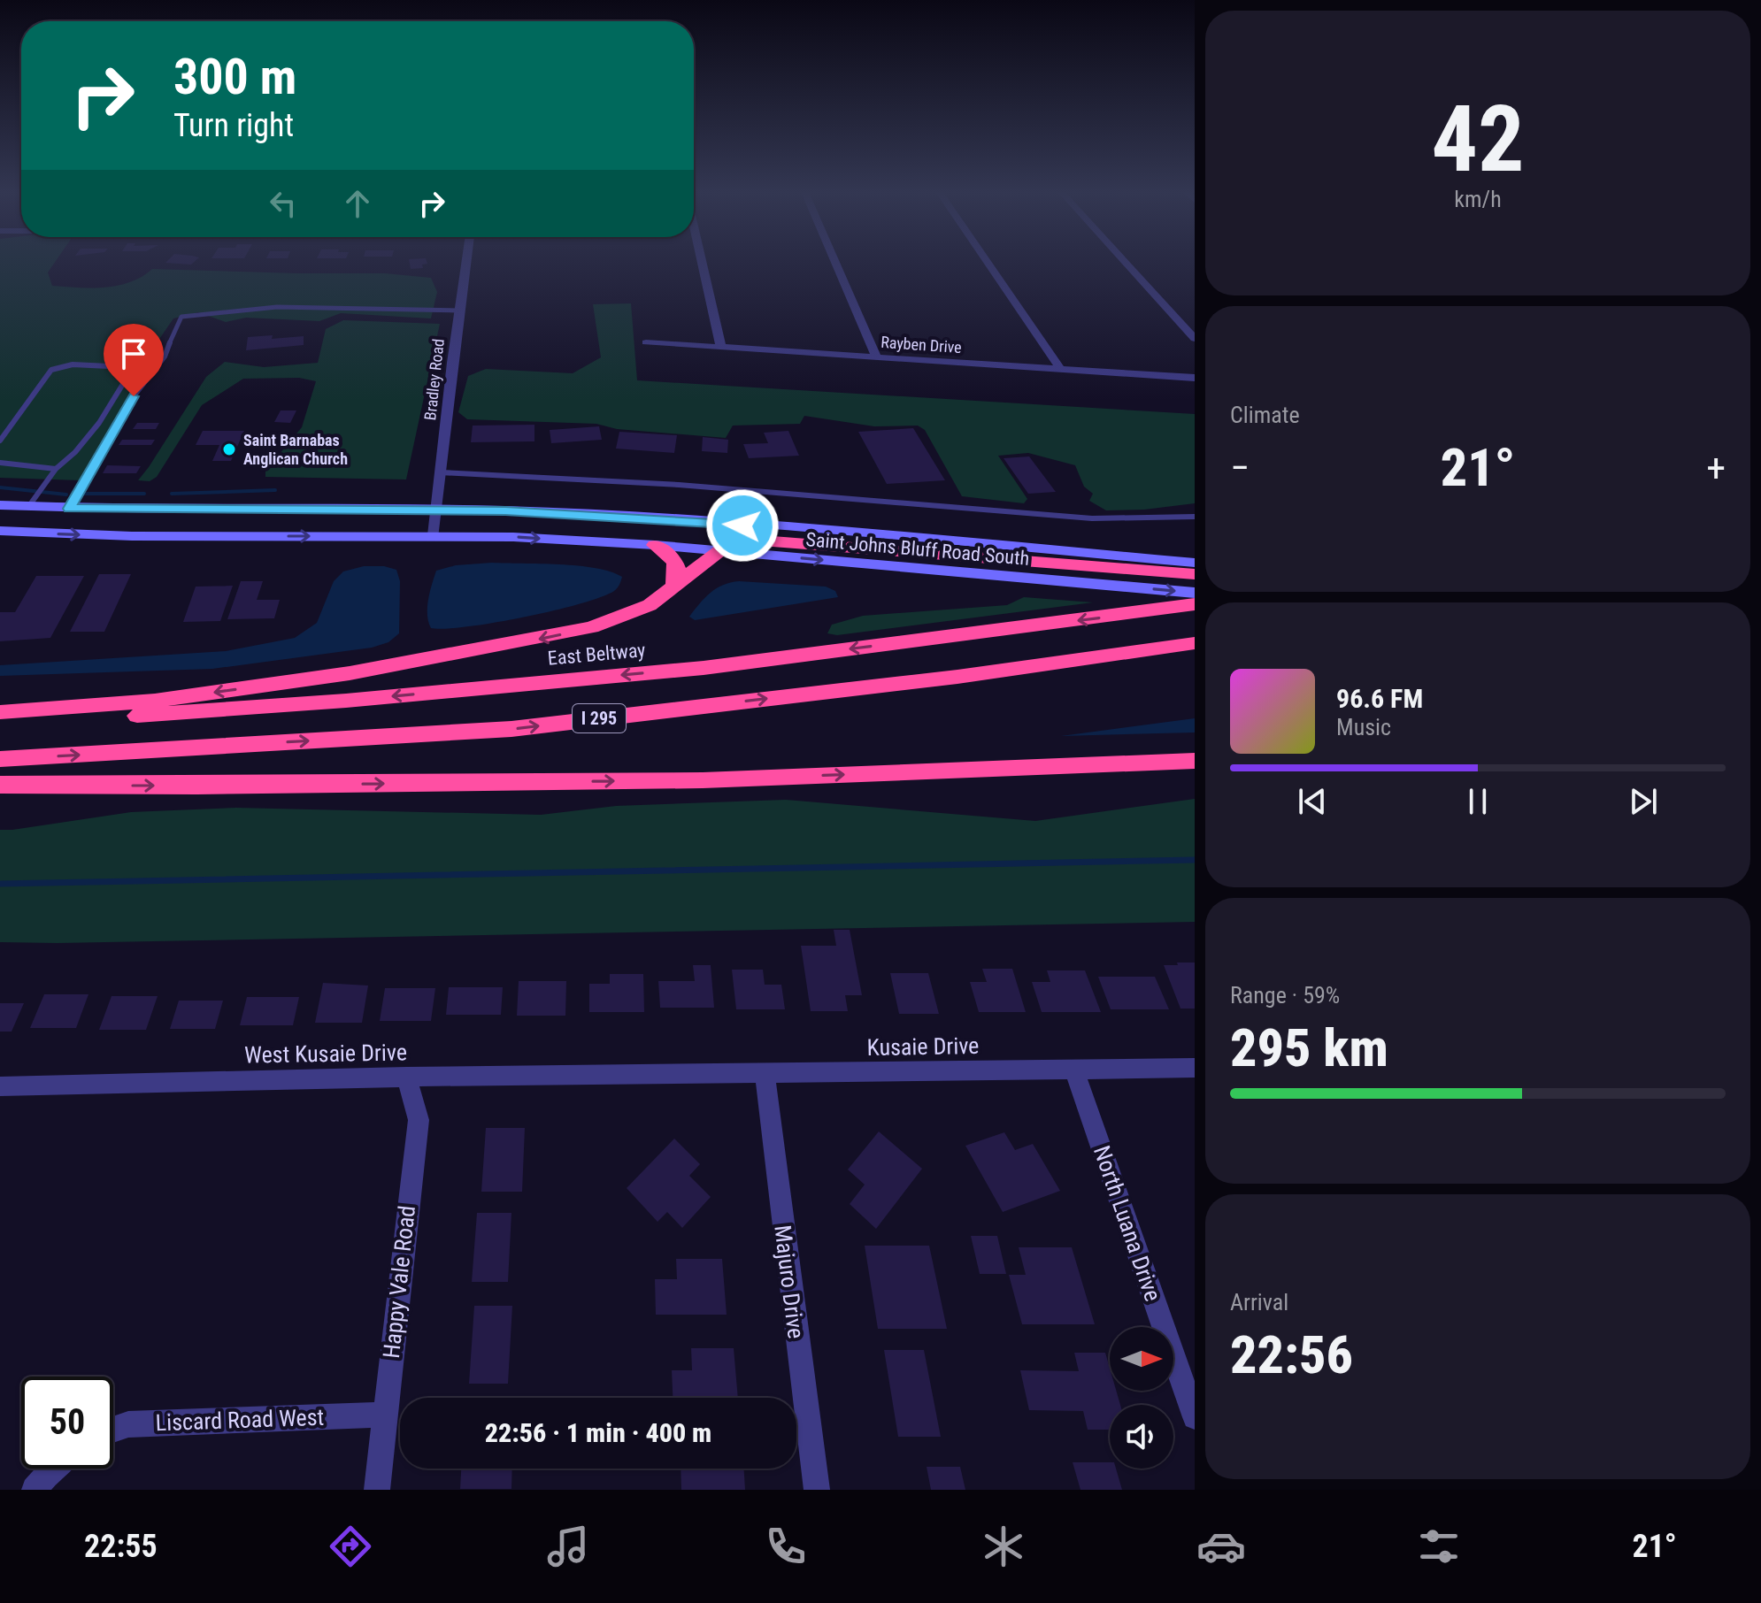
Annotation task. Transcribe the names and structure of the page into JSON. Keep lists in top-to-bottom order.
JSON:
{
  "streets": {
    "highway": ["East Beltway", "I 295"],
    "main road": ["Saint Johns Bluff Road South"],
    "street": [
      "Rayben Drive",
      "Bradley Road",
      "Kusaie Drive",
      "West Kusaie Drive",
      "North Luana Drive",
      "Happy Vale Road",
      "Majuro Drive",
      "Liscard Road West"
    ]
  },
  "crossings": [
    ["Bradley Road", "Saint Johns Bluff Road South"],
    ["Kusaie Drive", "West Kusaie Drive"],
    ["Kusaie Drive", "North Luana Drive"],
    ["Kusaie Drive", "Majuro Drive"],
    ["West Kusaie Drive", "Happy Vale Road"],
    ["Happy Vale Road", "Liscard Road West"]
  ],
  "places": ["Saint Barnabas Anglican Church"],
  "north": "right",
  "page": {
    "tile": [
      ["42", "km/h"],
      "Climate",
      ["Range · 59%", "295 km"],
      ["Arrival", "22:56"]
    ],
    "turn": ["300 m", "Turn right"],
    "heat": ["−", "21°", "+"],
    "song": ["96.6 FM", "Music"],
    "limit": "50",
    "trip": "22:56 · 1 min · 400 m",
    "tabs": ["22:55", "21°"]
  }
}
